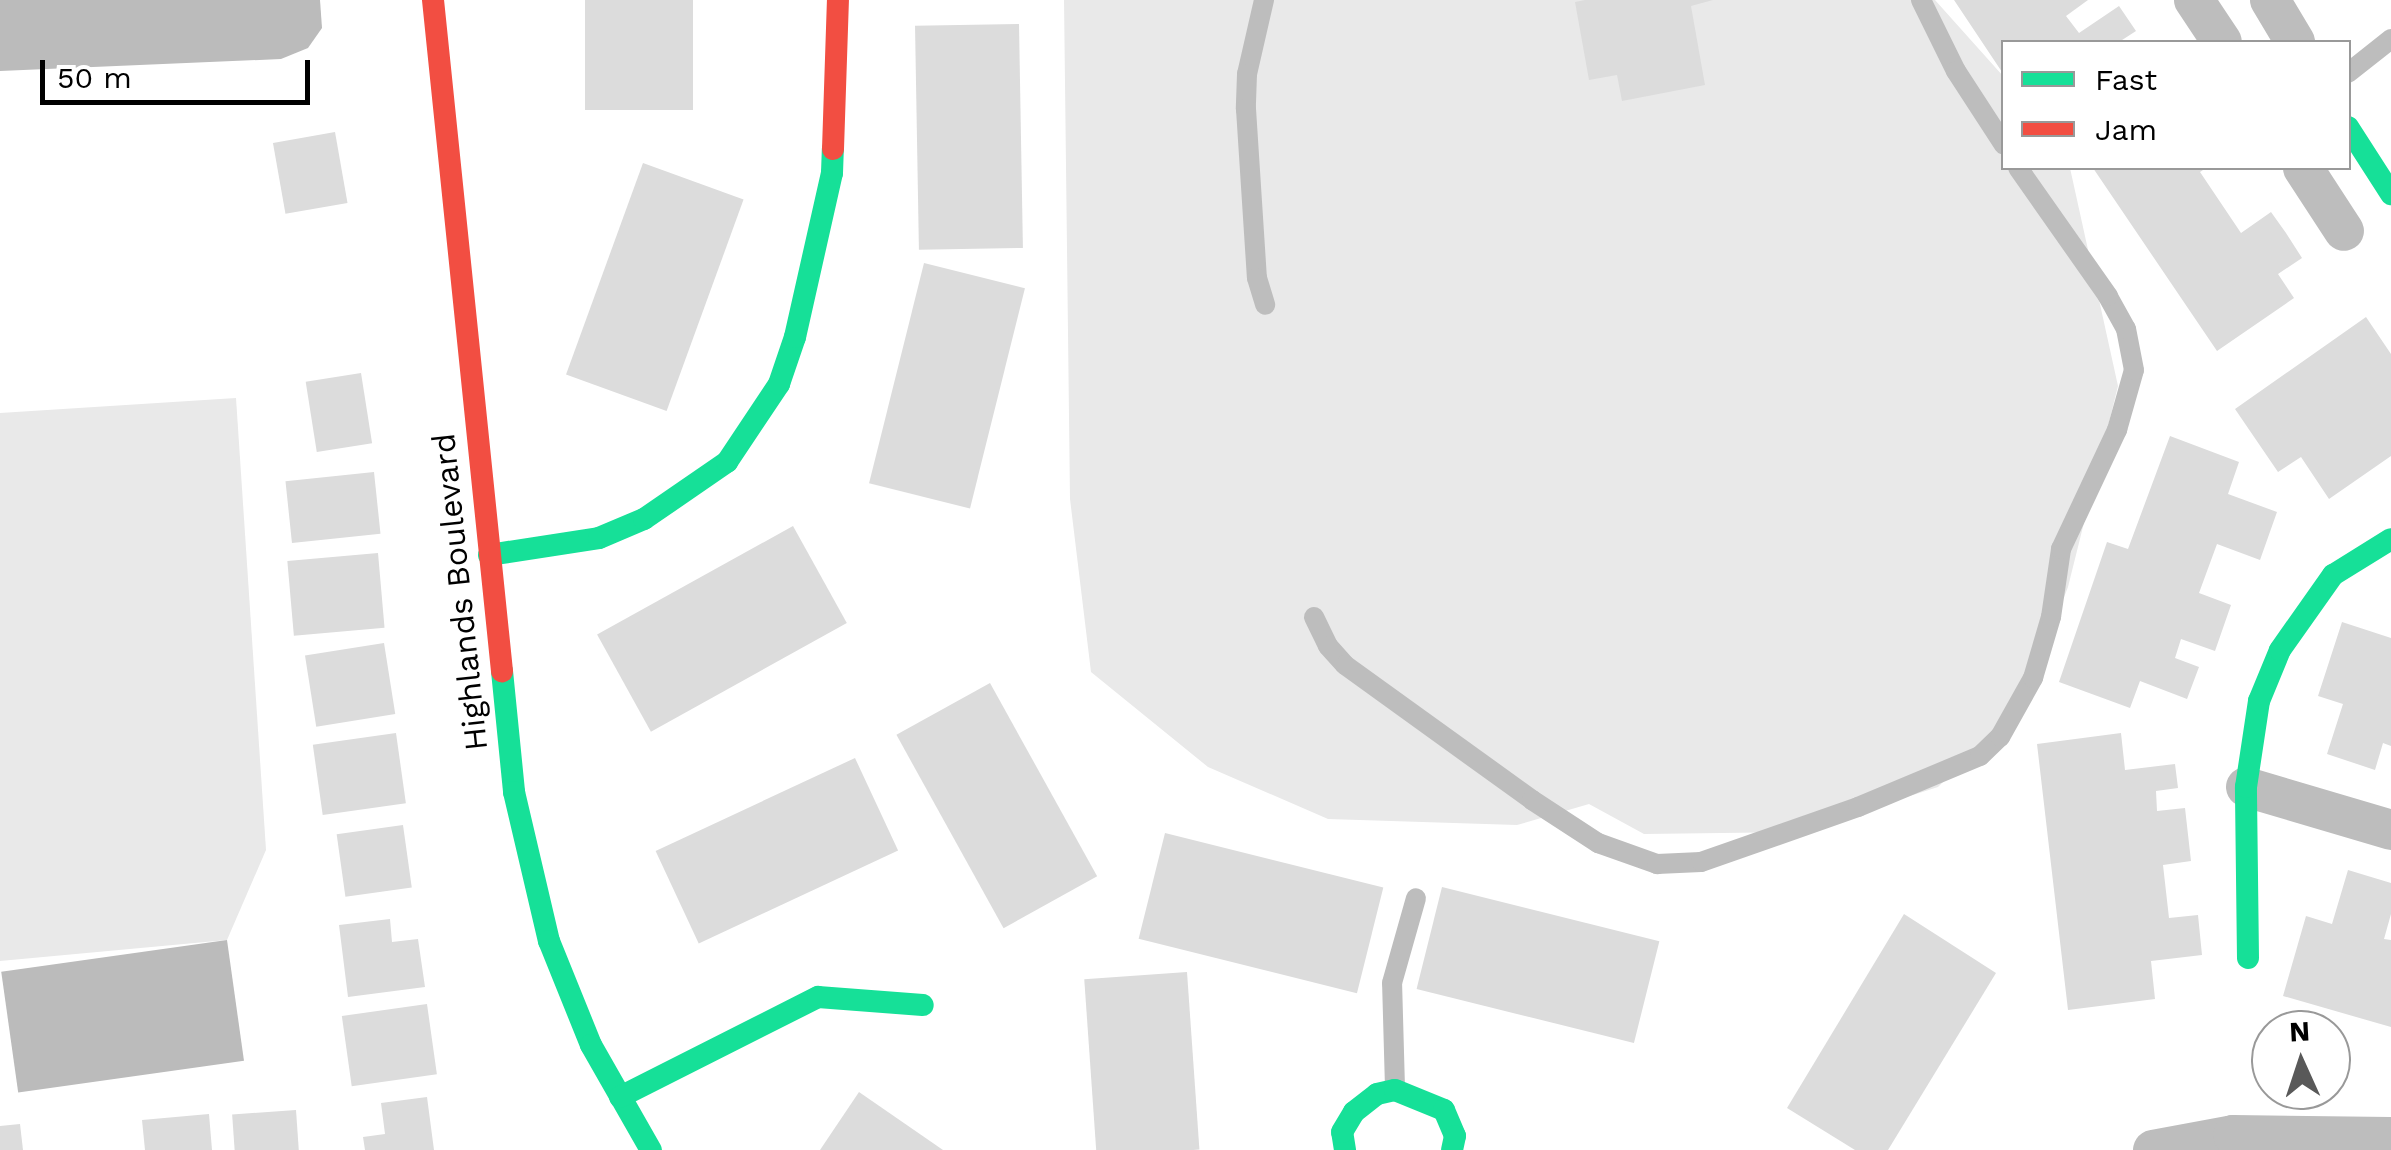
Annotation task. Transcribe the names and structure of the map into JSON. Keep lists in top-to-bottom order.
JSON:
{
  "streets": {
    "street": ["Highlands Boulevard"]
  },
  "legend": ["Fast", "Jam"],
  "scale_bar": "50 m",
  "north": "top"
}
